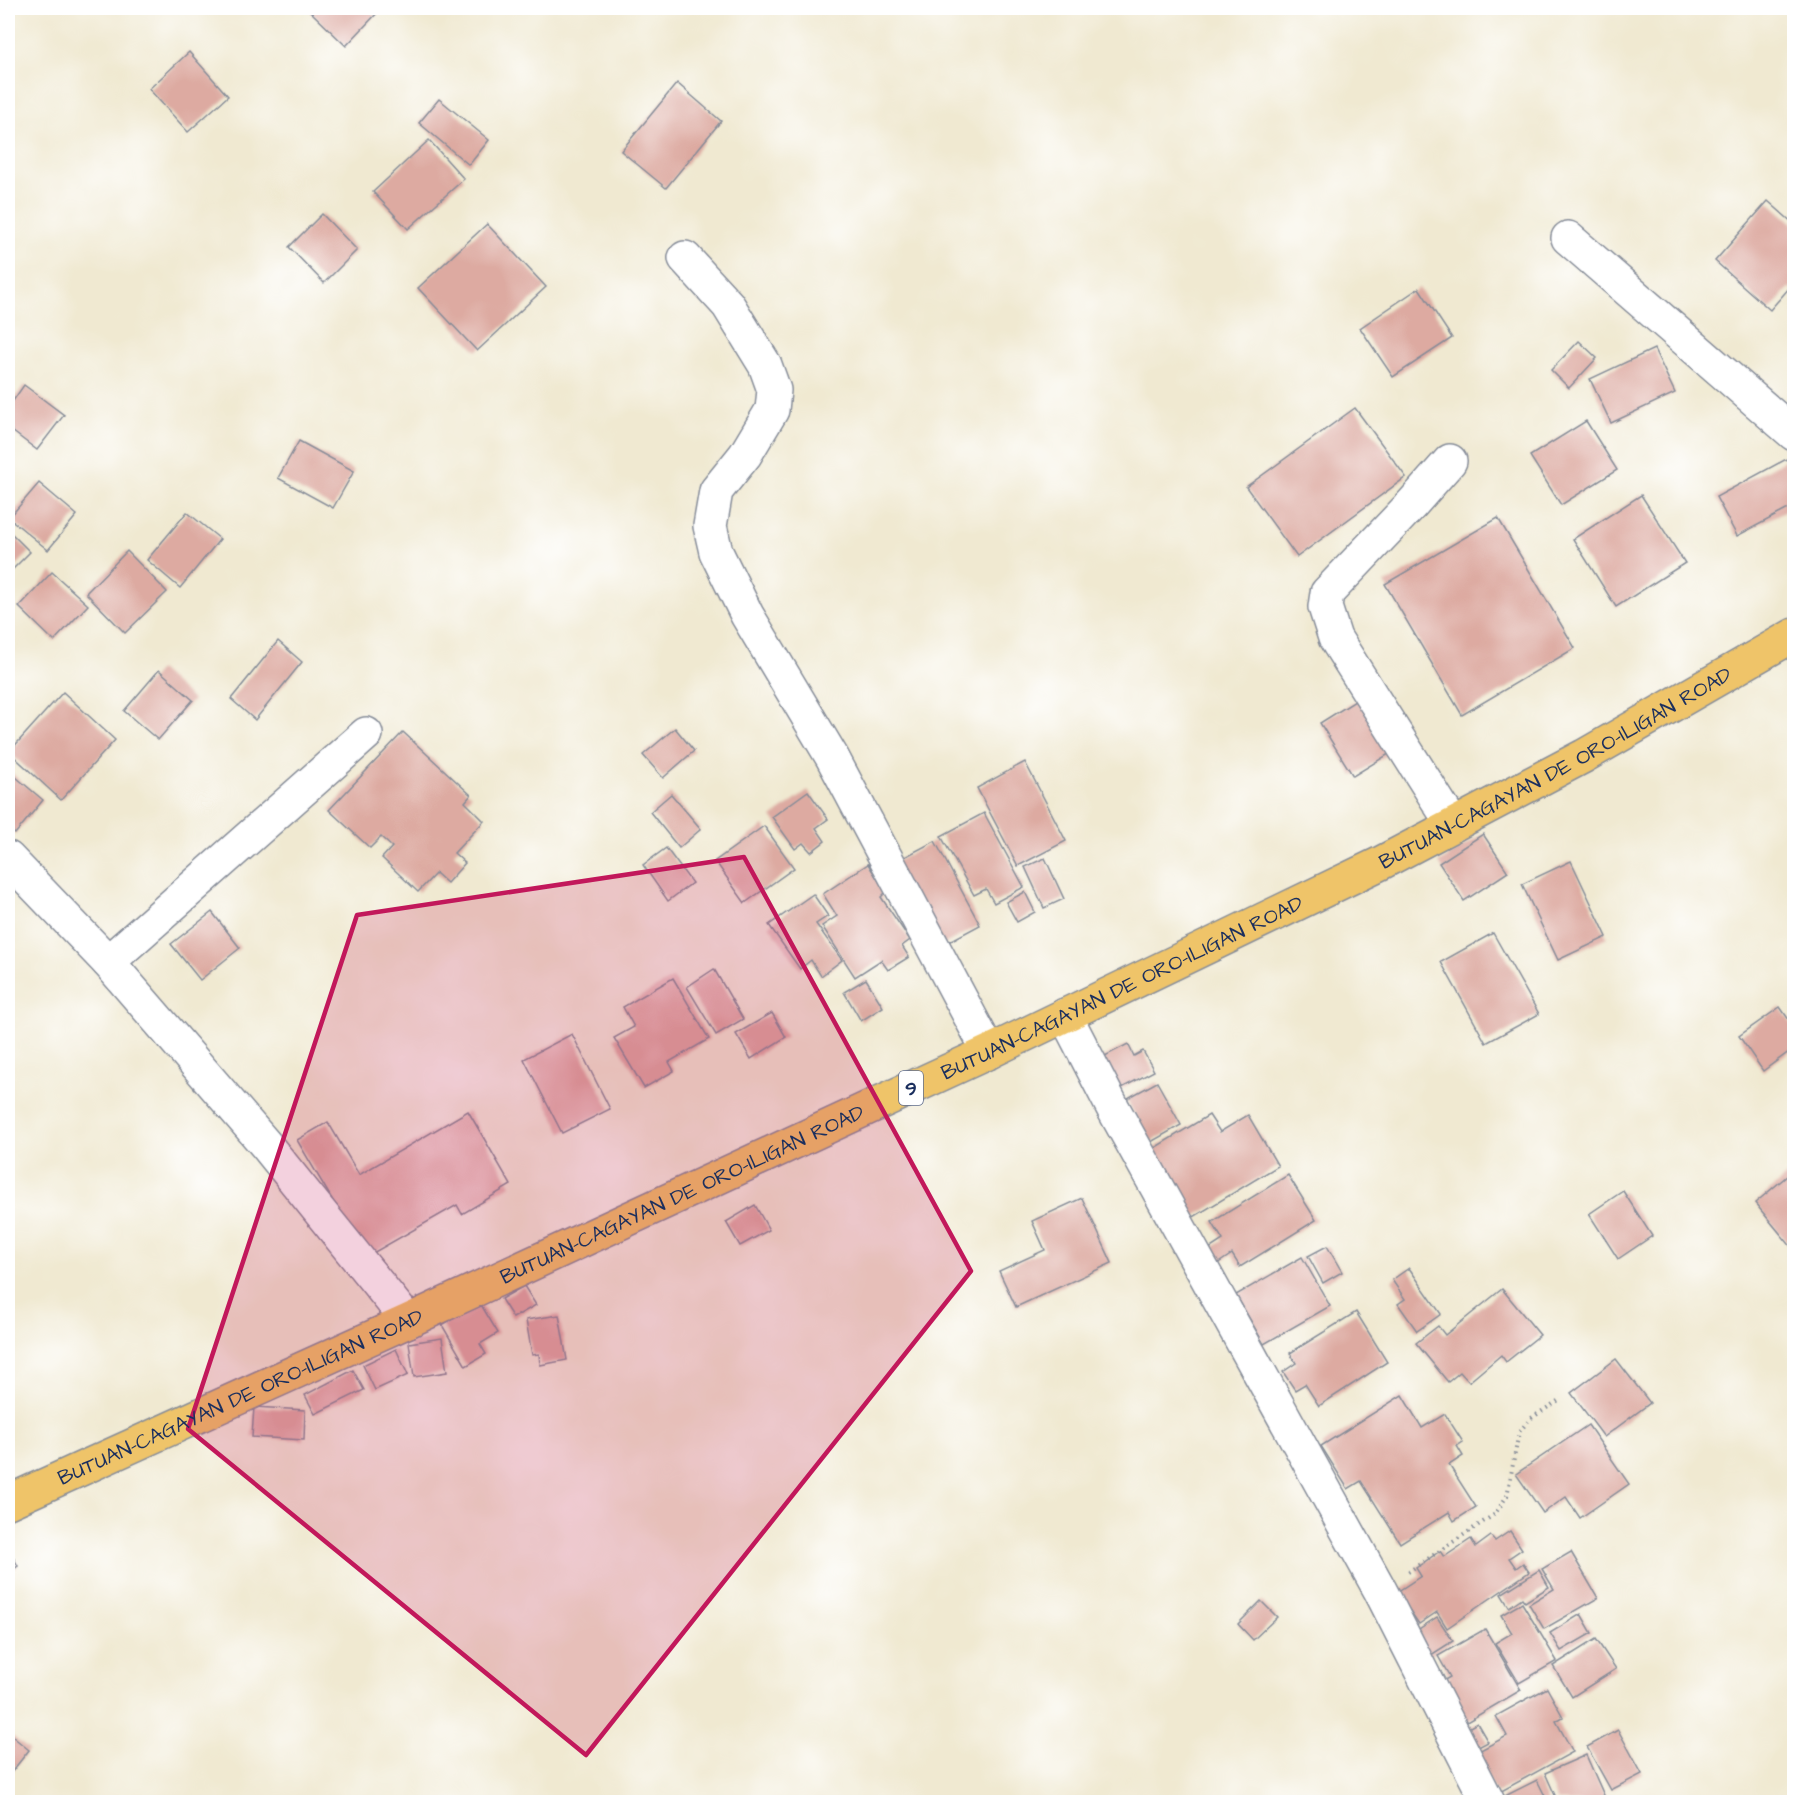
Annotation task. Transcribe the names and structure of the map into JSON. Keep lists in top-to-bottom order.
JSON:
{
  "streets": {
    "highway": ["BUTUAN-CAGAYAN DE ORO-ILIGAN ROAD", "9"]
  }
}
